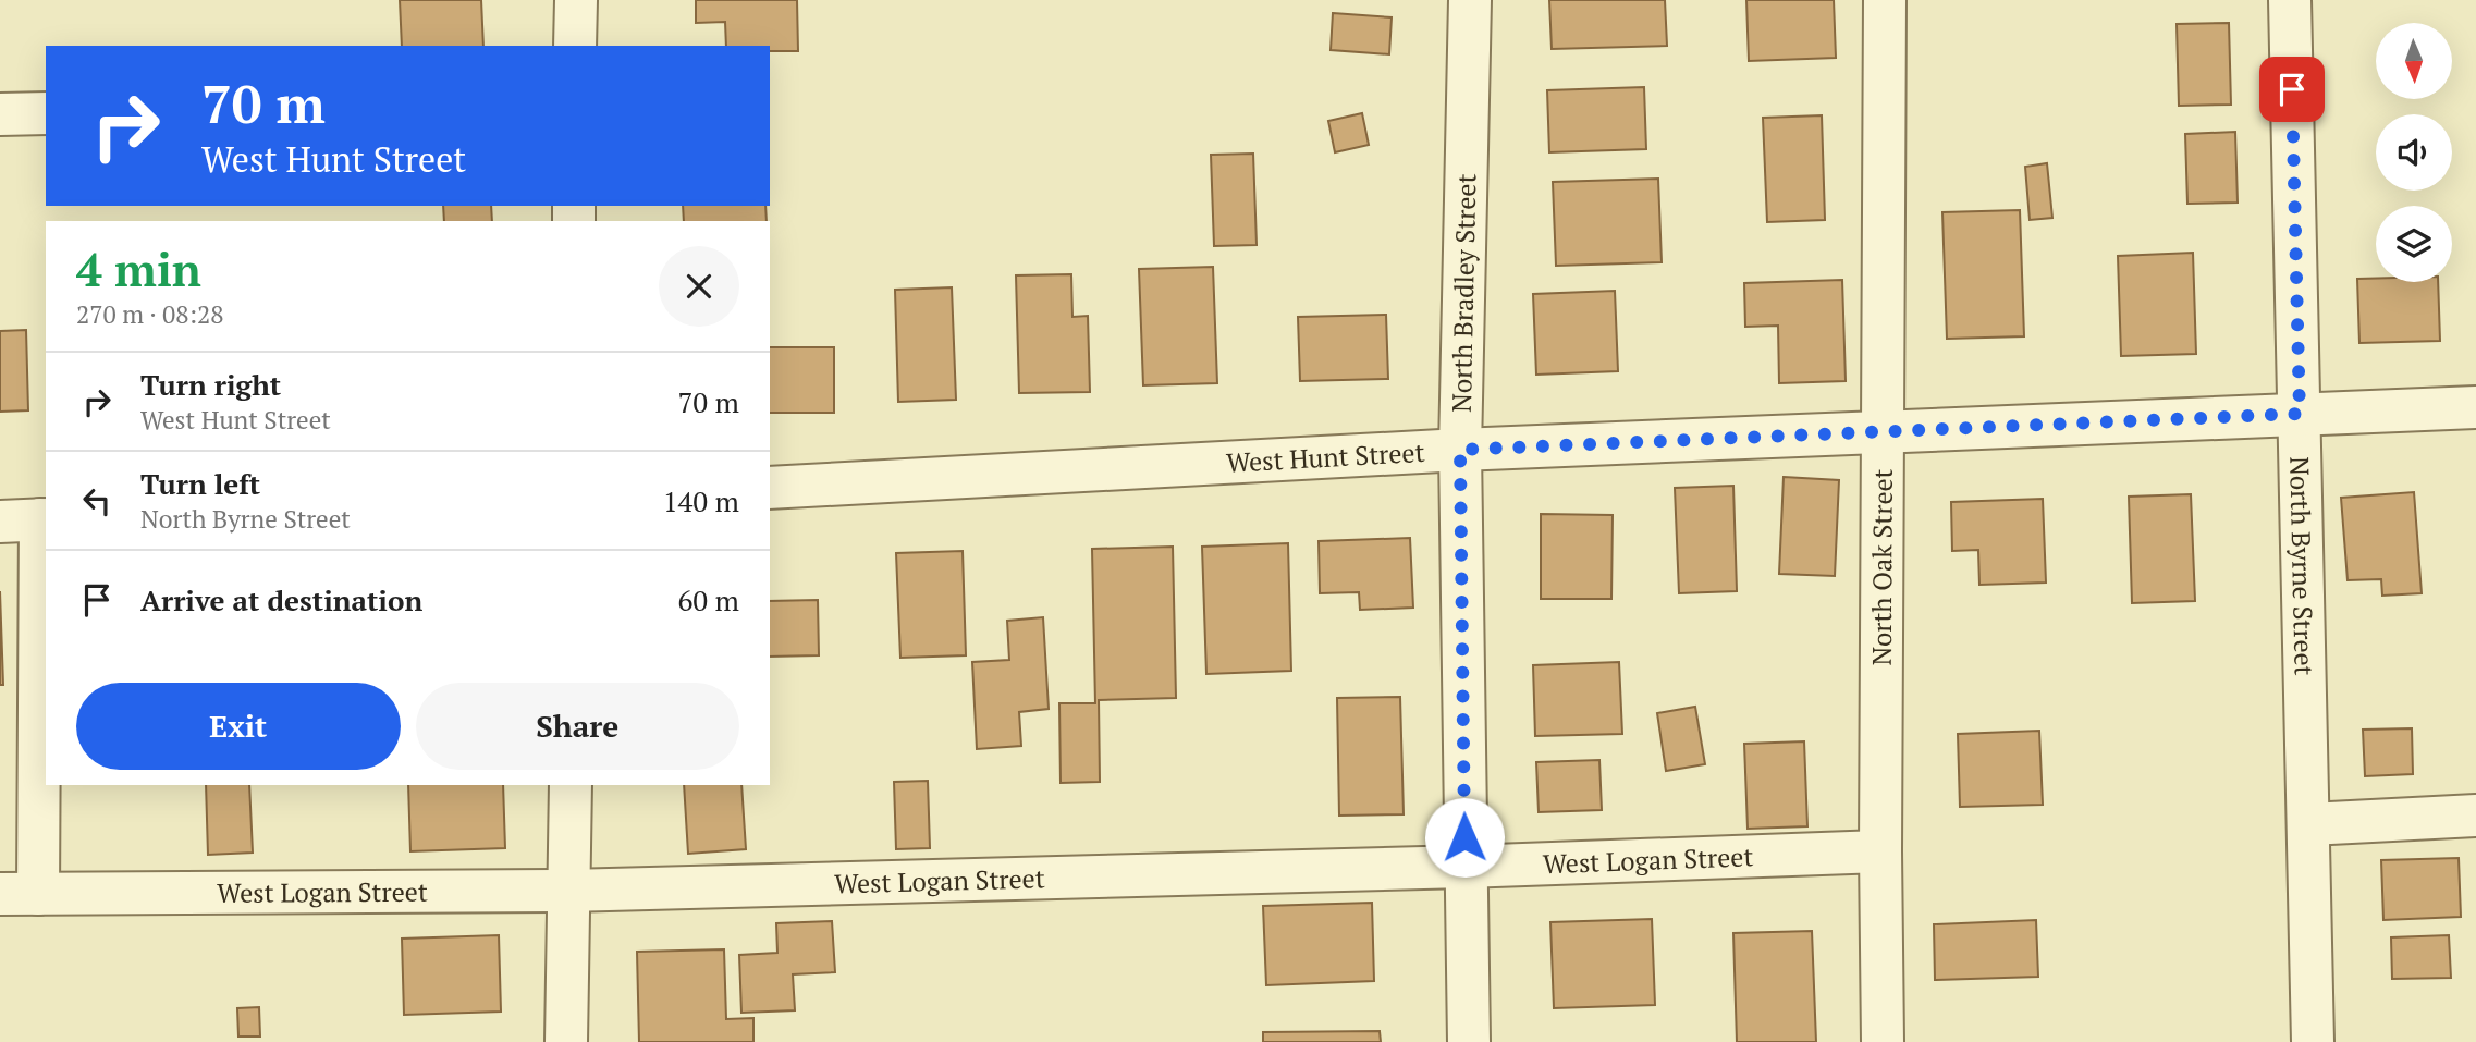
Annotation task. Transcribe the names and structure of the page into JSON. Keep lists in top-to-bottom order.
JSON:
{
  "streets": {
    "street": [
      "North Bradley Street",
      "West Hunt Street",
      "North Byrne Street",
      "North Oak Street",
      "West Logan Street"
    ]
  },
  "crossings": [
    ["North Bradley Street", "West Hunt Street"],
    ["North Bradley Street", "West Logan Street"],
    ["West Hunt Street", "North Byrne Street"],
    ["West Hunt Street", "North Oak Street"],
    ["North Oak Street", "West Logan Street"]
  ],
  "north": "bottom",
  "page": {
    "turn": ["70 m", "West Hunt Street"],
    "heading": ["4 min", "270 m · 08:28"],
    "list": [
      {
        "name": "Turn right",
        "note": "West Hunt Street",
        "value": "70 m"
      },
      {
        "name": "Turn left",
        "note": "North Byrne Street",
        "value": "140 m"
      },
      {
        "name": "Arrive at destination",
        "value": "60 m"
      }
    ],
    "buttons": ["Exit", "Share"]
  }
}
